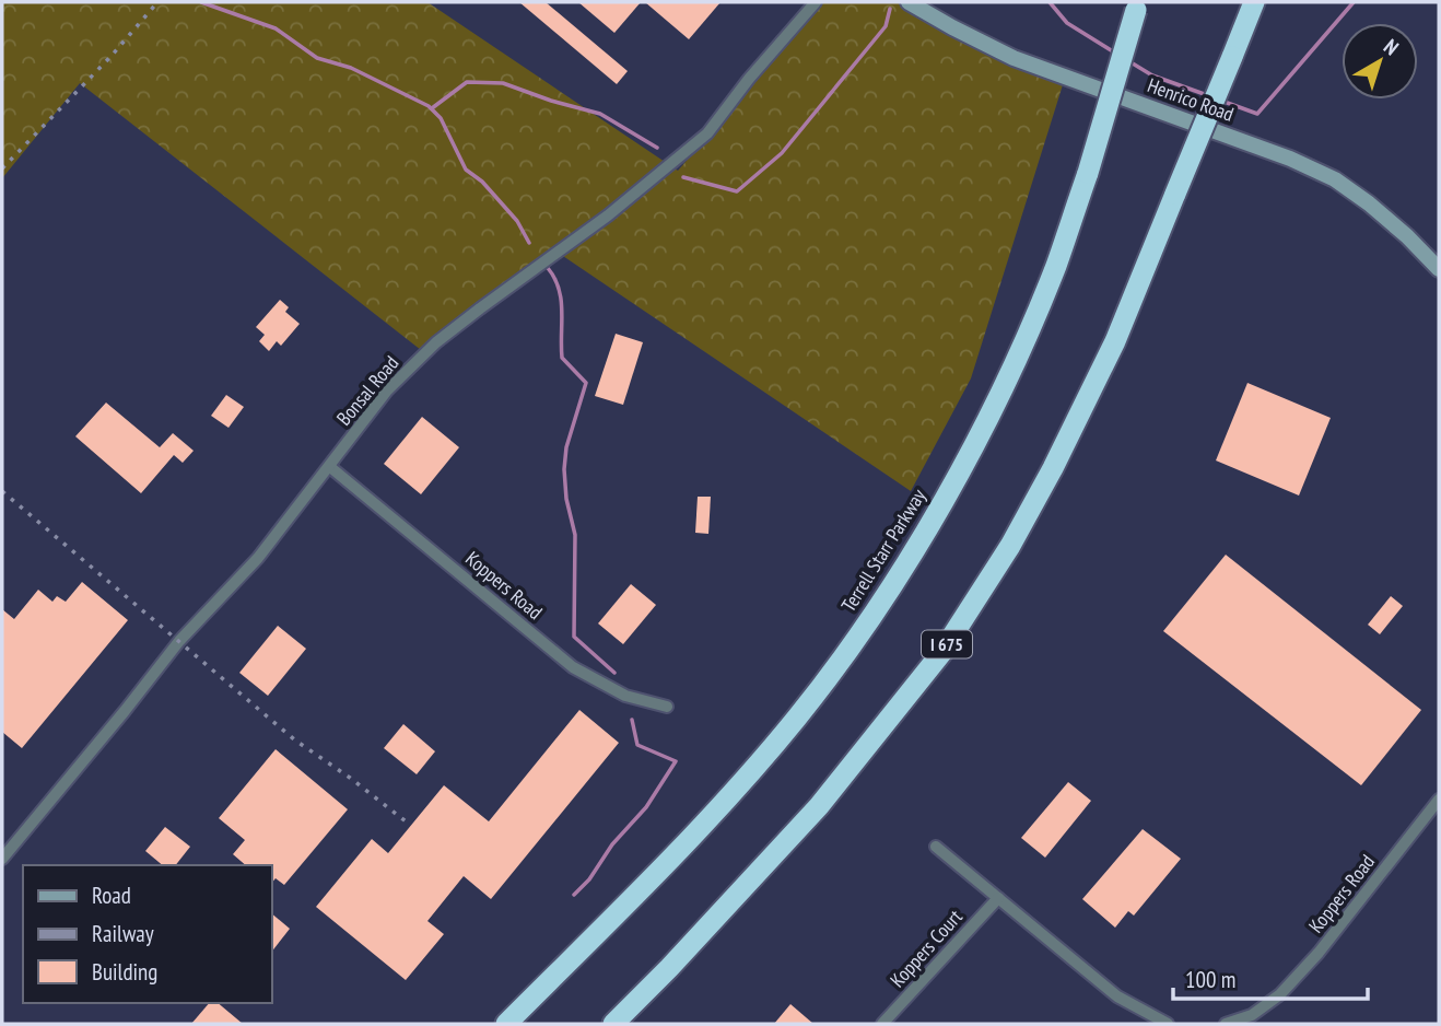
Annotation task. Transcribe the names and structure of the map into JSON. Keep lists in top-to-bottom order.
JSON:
{
  "streets": {
    "highway": ["Terrell Starr Parkway", "I 675"],
    "street": [
      "Henrico Road",
      "Bonsal Road",
      "Koppers Road",
      "Koppers Court"
    ]
  },
  "crossings": [
    ["Bonsal Road", "Koppers Road"]
  ],
  "legend": ["Road", "Railway", "Building"],
  "scale_bar": "100 m",
  "north": "top right"
}
